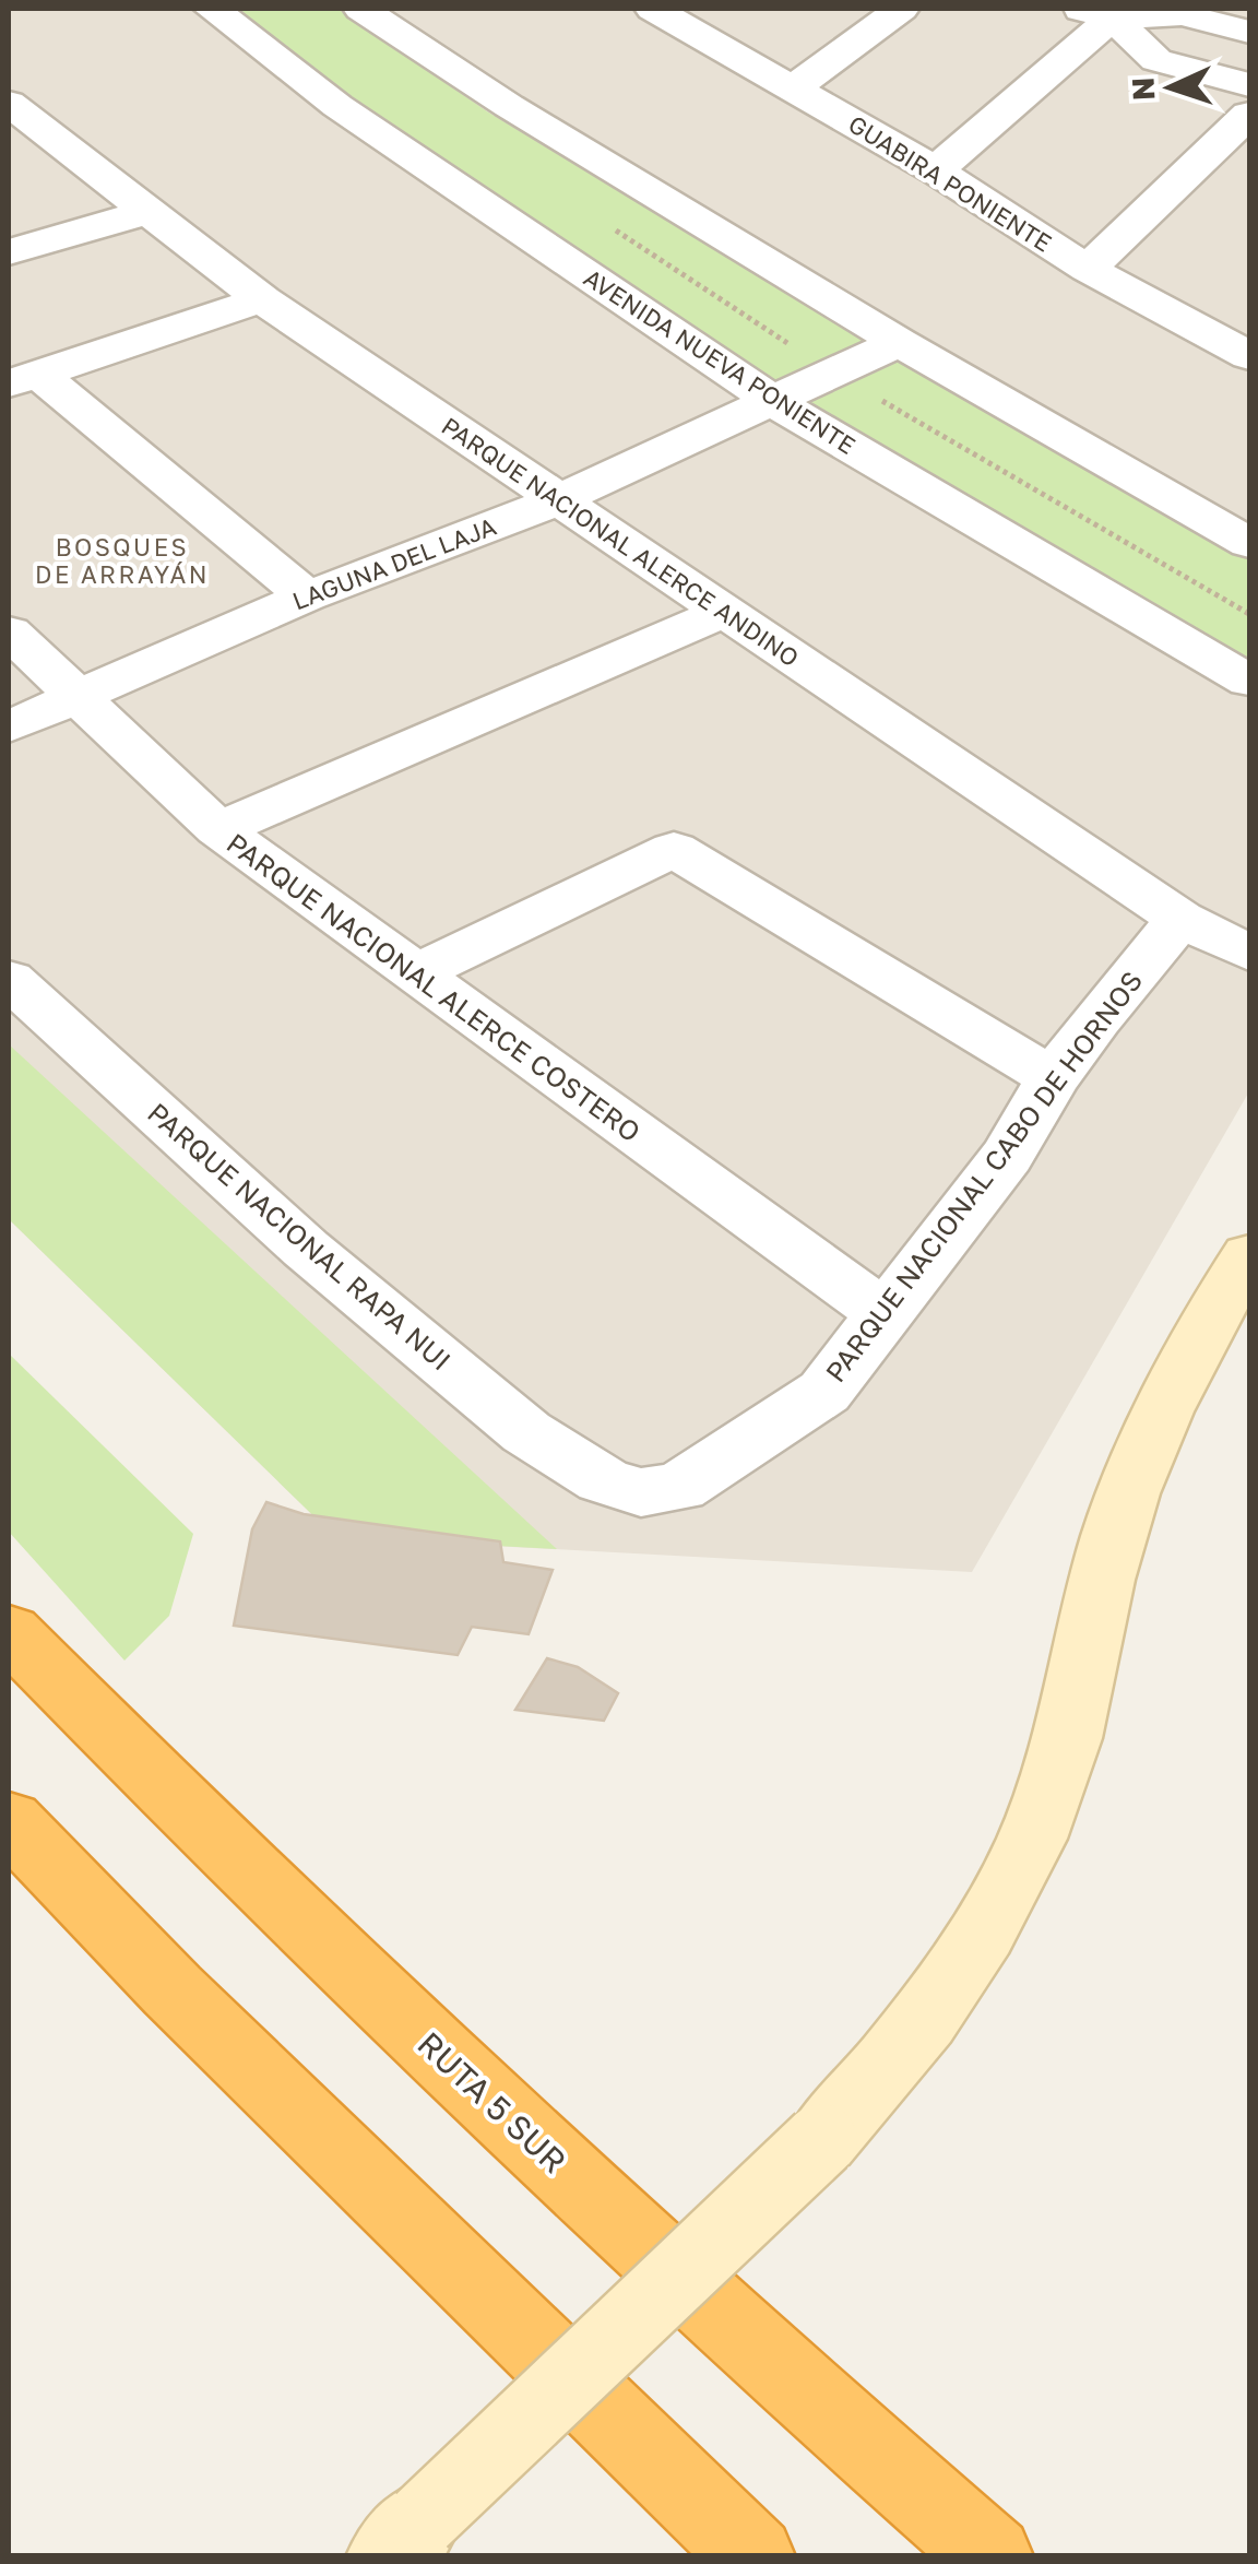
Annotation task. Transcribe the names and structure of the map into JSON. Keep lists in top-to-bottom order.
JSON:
{
  "streets": {
    "highway": ["RUTA 5 SUR"],
    "street": [
      "GUABIRA PONIENTE",
      "AVENIDA NUEVA PONIENTE",
      "PARQUE NACIONAL ALERCE ANDINO",
      "LAGUNA DEL LAJA",
      "PARQUE NACIONAL ALERCE COSTERO",
      "PARQUE NACIONAL CABO DE HORNOS",
      "PARQUE NACIONAL RAPA NUI"
    ]
  },
  "crossings": [
    ["AVENIDA NUEVA PONIENTE", "LAGUNA DEL LAJA"],
    ["PARQUE NACIONAL ALERCE ANDINO", "LAGUNA DEL LAJA"],
    ["PARQUE NACIONAL ALERCE ANDINO", "PARQUE NACIONAL CABO DE HORNOS"],
    ["LAGUNA DEL LAJA", "PARQUE NACIONAL ALERCE COSTERO"],
    ["PARQUE NACIONAL ALERCE COSTERO", "PARQUE NACIONAL CABO DE HORNOS"],
    ["PARQUE NACIONAL CABO DE HORNOS", "PARQUE NACIONAL RAPA NUI"]
  ],
  "districts": ["BOSQUES DE ARRAYÁN"],
  "north": "left"
}
